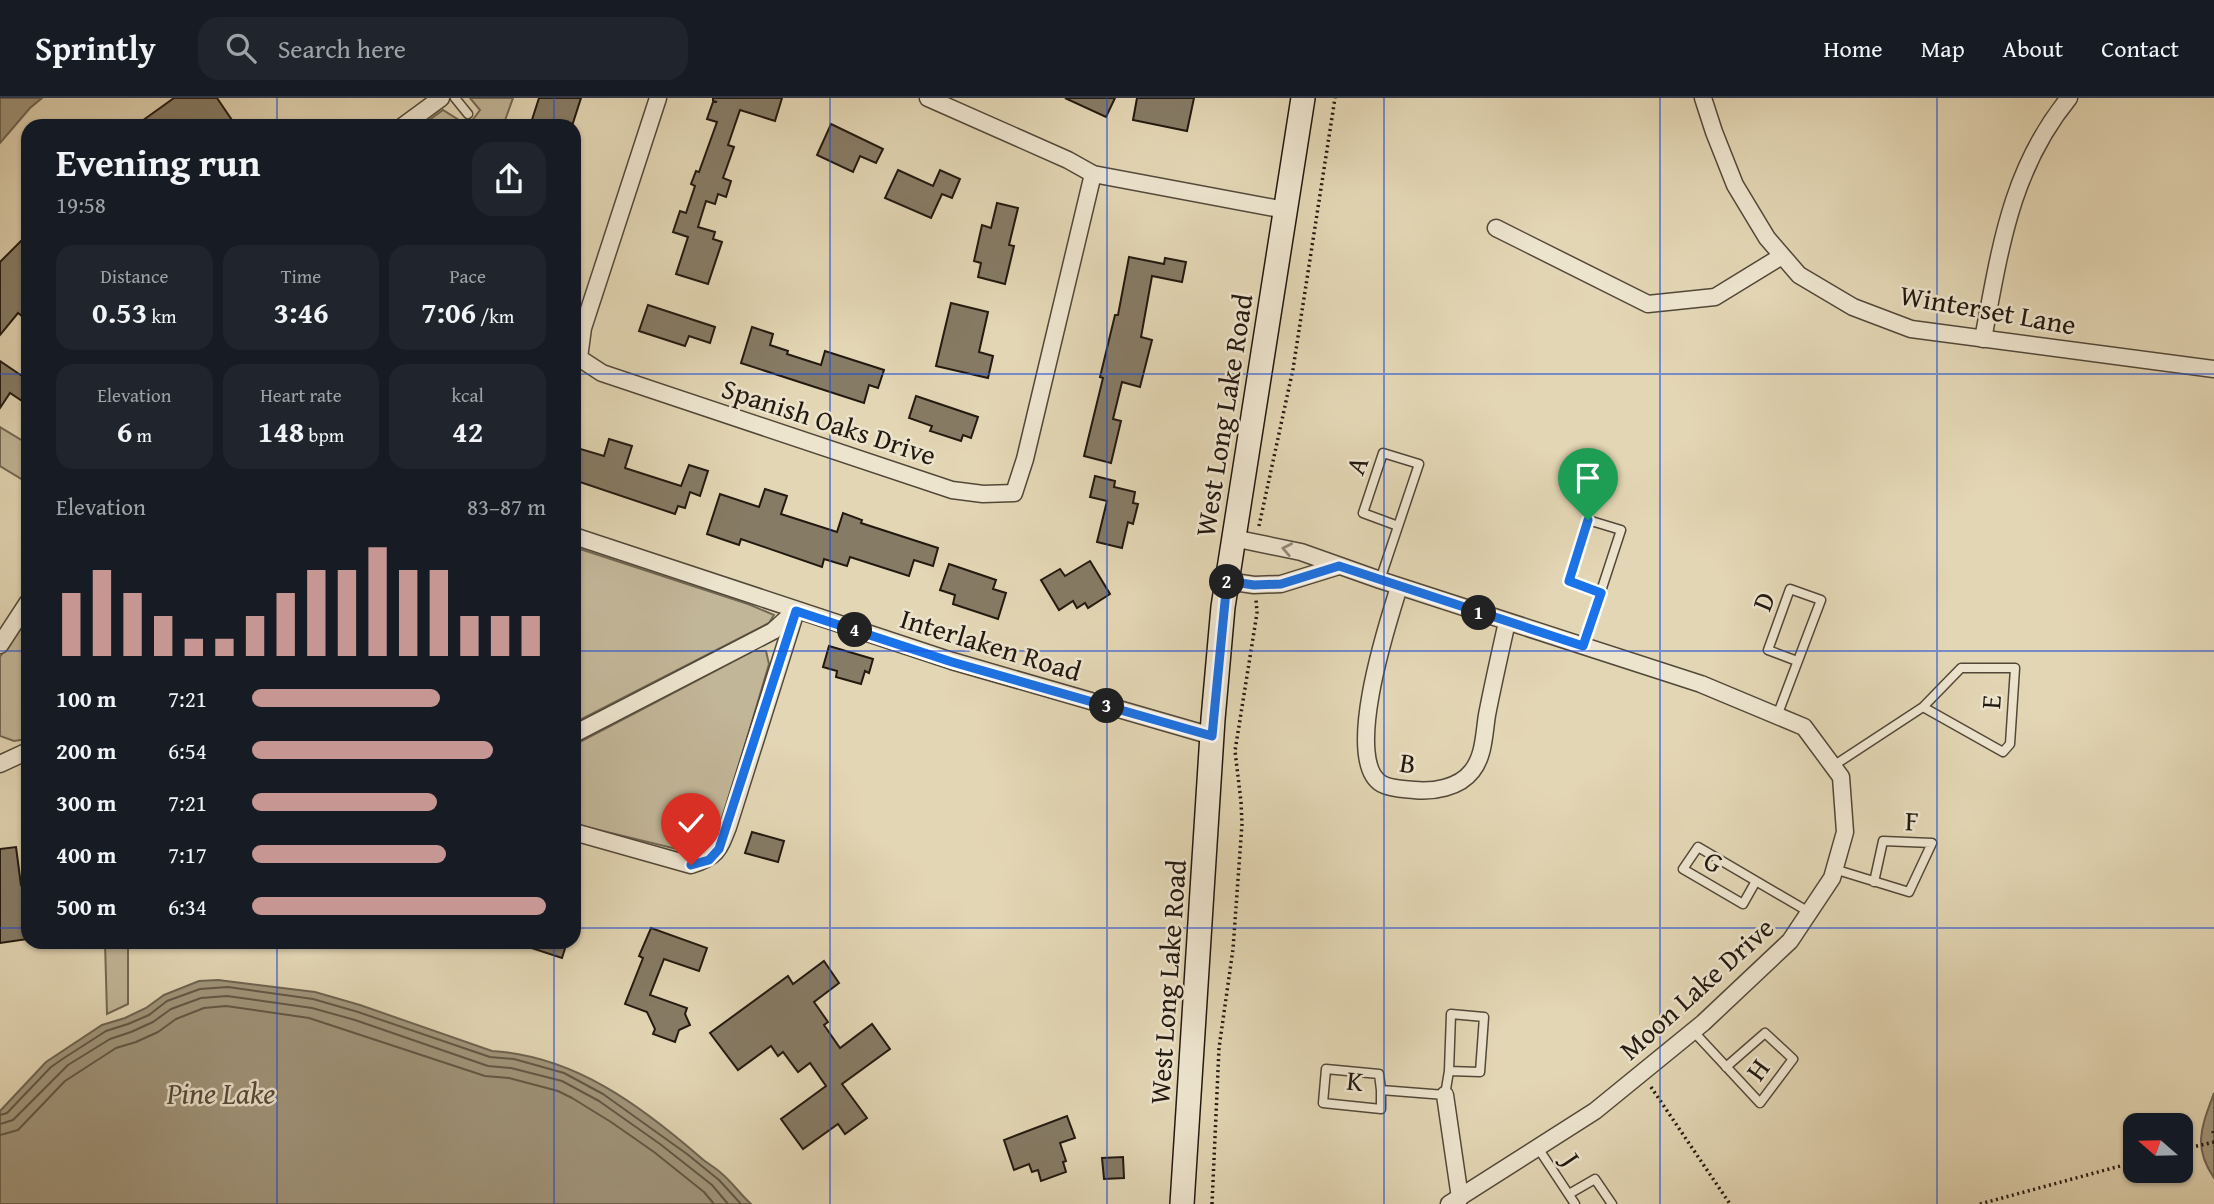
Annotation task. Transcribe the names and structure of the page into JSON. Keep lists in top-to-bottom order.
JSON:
{
  "streets": {
    "main road": ["West Long Lake Road"],
    "street": [
      "Winterset Lane",
      "Spanish Oaks Drive",
      "Interlaken Road",
      "B",
      "Moon Lake Drive"
    ],
    "lane": [
      "A",
      "D",
      "E",
      "F",
      "G",
      "H",
      "K",
      "J"
    ]
  },
  "crossings": [
    ["West Long Lake Road", "Interlaken Road"],
    ["West Long Lake Road", "Moon Lake Drive"],
    ["A", "Moon Lake Drive"],
    ["D", "Moon Lake Drive"],
    ["E", "Moon Lake Drive"],
    ["B", "Moon Lake Drive"],
    ["F", "Moon Lake Drive"],
    ["G", "Moon Lake Drive"],
    ["Moon Lake Drive", "H"],
    ["Moon Lake Drive", "J"]
  ],
  "water": ["Pine Lake"],
  "north": "left",
  "page": {
    "header": "Sprintly",
    "search": "Search here",
    "nav": [
      "Home",
      "Map",
      "About",
      "Contact"
    ],
    "heading": ["Evening run", "19:58"],
    "stats": [
      ["Distance", "0.53 km"],
      ["Time", "3:46"],
      ["Pace", "7:06 /km"],
      ["Elevation", "6 m"],
      ["Heart rate", "148 bpm"],
      ["kcal", "42"]
    ],
    "chart": ["Elevation", "83–87 m"],
    "pins": [
      "2",
      "1",
      "4",
      "3"
    ],
    "list": [
      {
        "name": "100 m",
        "note": "7:21"
      },
      {
        "name": "200 m",
        "note": "6:54"
      },
      {
        "name": "300 m",
        "note": "7:21"
      },
      {
        "name": "400 m",
        "note": "7:17"
      },
      {
        "name": "500 m",
        "note": "6:34"
      }
    ]
  }
}
